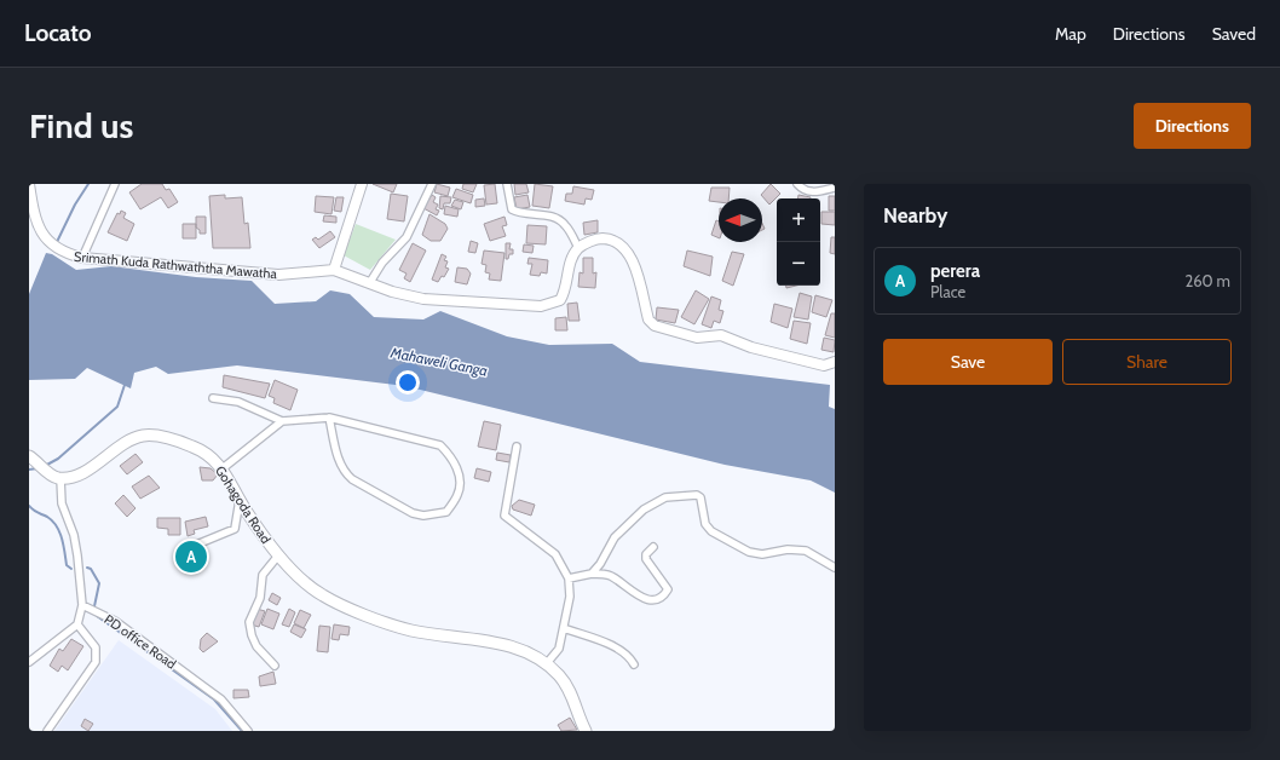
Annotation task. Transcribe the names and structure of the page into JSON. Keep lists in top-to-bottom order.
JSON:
{
  "streets": {
    "main road": ["Gohagoda Road"],
    "street": ["Srimath Kuda Rathwaththa Mawatha", "PD office Road"]
  },
  "water": ["Mahaweli Ganga"],
  "north": "left",
  "page": {
    "header": "Locato",
    "nav": ["Map", "Directions", "Saved"],
    "buttons": [
      "Directions",
      ["Save", "Share"]
    ],
    "title": "Find us",
    "heading": "Nearby",
    "map_buttons": ["+", "−"],
    "list": [
      {
        "mark": "A",
        "name": "perera",
        "note": "Place",
        "value": "260 m"
      }
    ],
    "pins": "A"
  }
}
